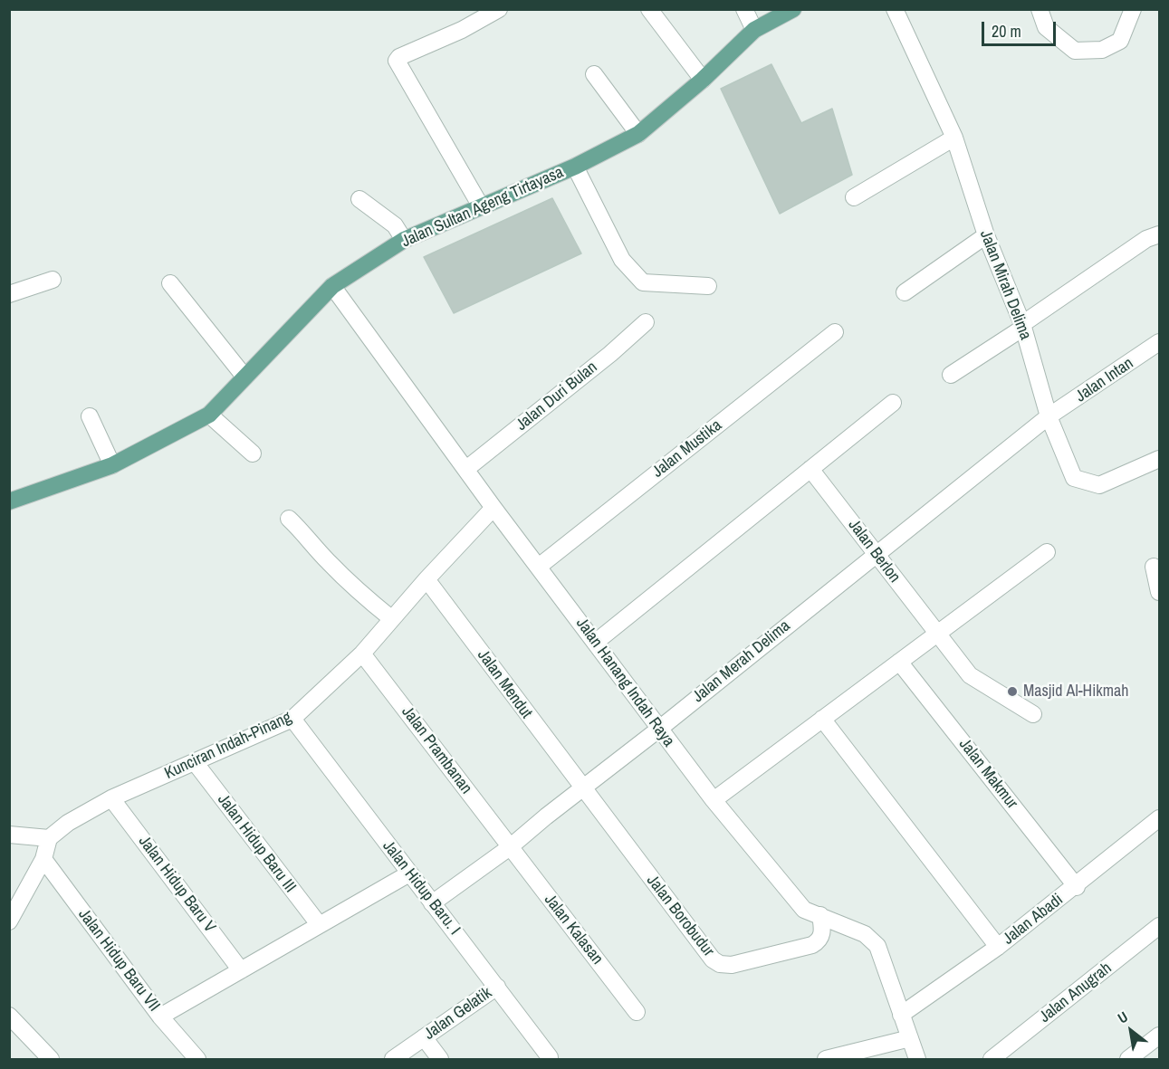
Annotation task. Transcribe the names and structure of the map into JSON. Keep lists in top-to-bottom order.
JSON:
{
  "streets": {
    "main road": ["Jalan Sultan Ageng Tirtayasa"],
    "street": [
      "Jalan Mirah Delima",
      "Jalan Intan",
      "Jalan Duri Bulan",
      "Jalan Mustika",
      "Jalan Berlon",
      "Jalan Merah Delima",
      "Jalan Hanang Indah Raya",
      "Jalan Mendut",
      "Kunciran Indah-Pinang",
      "Jalan Prambanan",
      "Jalan Makmur",
      "Jalan Hidup Baru III",
      "Jalan Hidup Baru V",
      "Jalan Hidup Baru. I",
      "Jalan Borobudur",
      "Jalan Abadi",
      "Jalan Kalasan",
      "Jalan Hidup Baru VII",
      "Jalan Anugrah",
      "Jalan Gelatik"
    ]
  },
  "crossings": [
    ["Jalan Sultan Ageng Tirtayasa", "Jalan Hanang Indah Raya"],
    ["Jalan Mirah Delima", "Jalan Intan"],
    ["Jalan Mirah Delima", "Jalan Merah Delima"],
    ["Jalan Intan", "Jalan Merah Delima"],
    ["Jalan Duri Bulan", "Jalan Hanang Indah Raya"],
    ["Jalan Mustika", "Jalan Hanang Indah Raya"],
    ["Jalan Berlon", "Jalan Merah Delima"],
    ["Jalan Merah Delima", "Jalan Hanang Indah Raya"],
    ["Jalan Merah Delima", "Jalan Mendut"],
    ["Jalan Merah Delima", "Jalan Prambanan"],
    ["Jalan Merah Delima", "Jalan Hidup Baru. I"],
    ["Jalan Merah Delima", "Jalan Borobudur"],
    ["Jalan Merah Delima", "Jalan Kalasan"],
    ["Jalan Hanang Indah Raya", "Kunciran Indah-Pinang"],
    ["Jalan Hanang Indah Raya", "Jalan Borobudur"],
    ["Jalan Hanang Indah Raya", "Jalan Abadi"],
    ["Jalan Mendut", "Kunciran Indah-Pinang"],
    ["Jalan Mendut", "Jalan Borobudur"],
    ["Kunciran Indah-Pinang", "Jalan Prambanan"],
    ["Kunciran Indah-Pinang", "Jalan Hidup Baru III"],
    ["Kunciran Indah-Pinang", "Jalan Hidup Baru V"],
    ["Kunciran Indah-Pinang", "Jalan Hidup Baru. I"],
    ["Jalan Prambanan", "Jalan Kalasan"],
    ["Jalan Makmur", "Jalan Abadi"],
    ["Jalan Hidup Baru. I", "Jalan Gelatik"]
  ],
  "places": ["Masjid Al-Hikmah"],
  "scale_bar": "20 m",
  "north": "top left"
}
